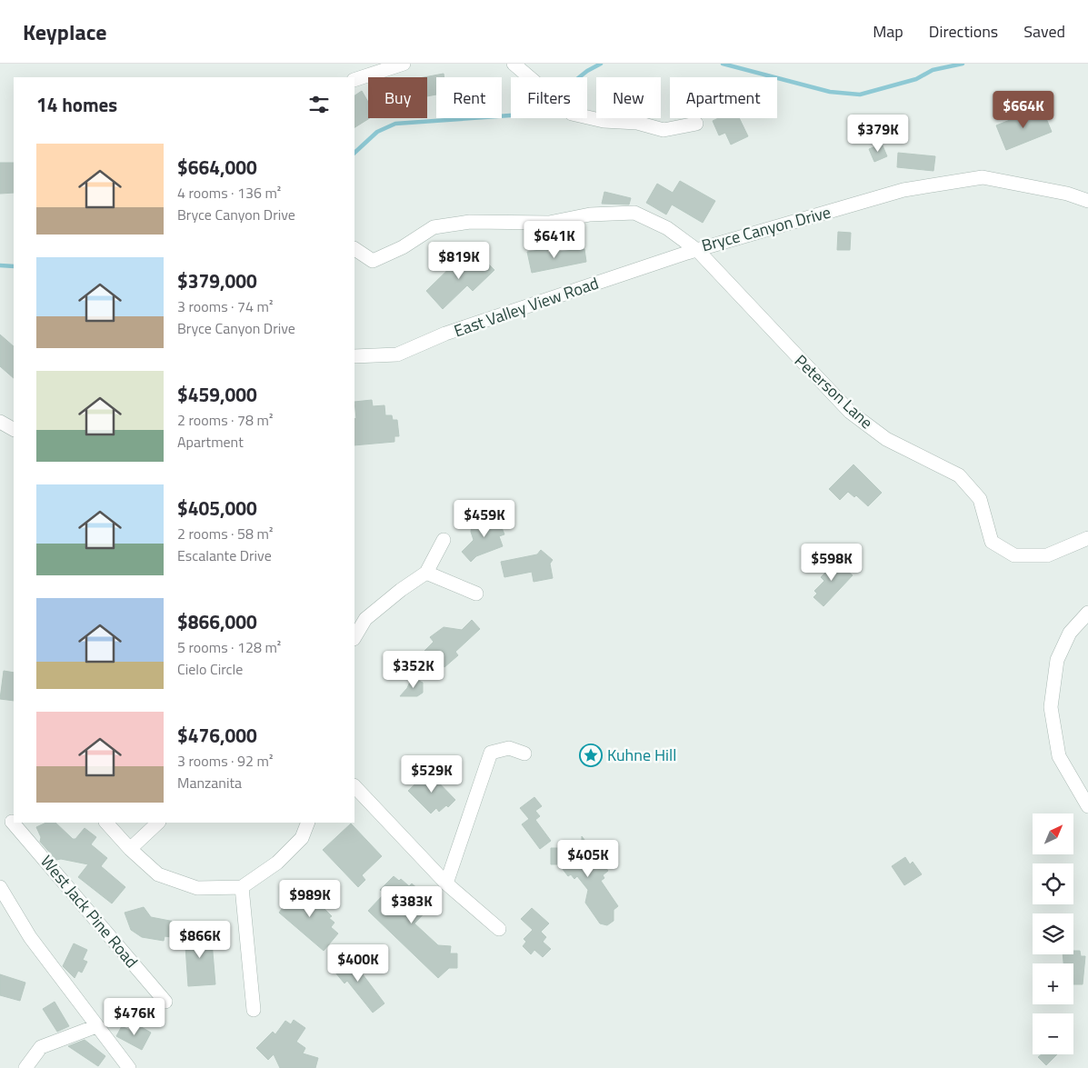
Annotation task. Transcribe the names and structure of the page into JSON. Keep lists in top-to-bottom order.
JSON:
{
  "streets": {
    "street": [
      "Bryce Canyon Drive",
      "East Valley View Road",
      "Peterson Lane",
      "West Jack Pine Road"
    ]
  },
  "crossings": [
    ["Bryce Canyon Drive", "East Valley View Road"],
    ["Bryce Canyon Drive", "Peterson Lane"],
    ["East Valley View Road", "Peterson Lane"]
  ],
  "places": {
    "place": ["Kuhne Hill"]
  },
  "north": "top right",
  "page": {
    "header": "Keyplace",
    "nav": ["Map", "Directions", "Saved"],
    "chip": [
      "Buy",
      "Rent",
      "Filters",
      "New",
      "Apartment"
    ],
    "heading": "14 homes",
    "price": [
      "$664K",
      "$379K",
      "$641K",
      "$819K",
      "$459K",
      "$598K",
      "$352K",
      "$529K",
      "$405K",
      "$989K",
      "$383K",
      "$866K",
      "$400K",
      "$476K"
    ],
    "list": [
      {
        "name": "$664,000",
        "note": "4 rooms · 136 m² · Bryce Canyon Drive"
      },
      {
        "name": "$379,000",
        "note": "3 rooms · 74 m² · Bryce Canyon Drive"
      },
      {
        "name": "$459,000",
        "note": "2 rooms · 78 m² · Apartment"
      },
      {
        "name": "$405,000",
        "note": "2 rooms · 58 m² · Escalante Drive"
      },
      {
        "name": "$866,000",
        "note": "5 rooms · 128 m² · Cielo Circle"
      },
      {
        "name": "$476,000",
        "note": "3 rooms · 92 m² · Manzanita"
      }
    ],
    "map_buttons": ["+", "−"]
  }
}
